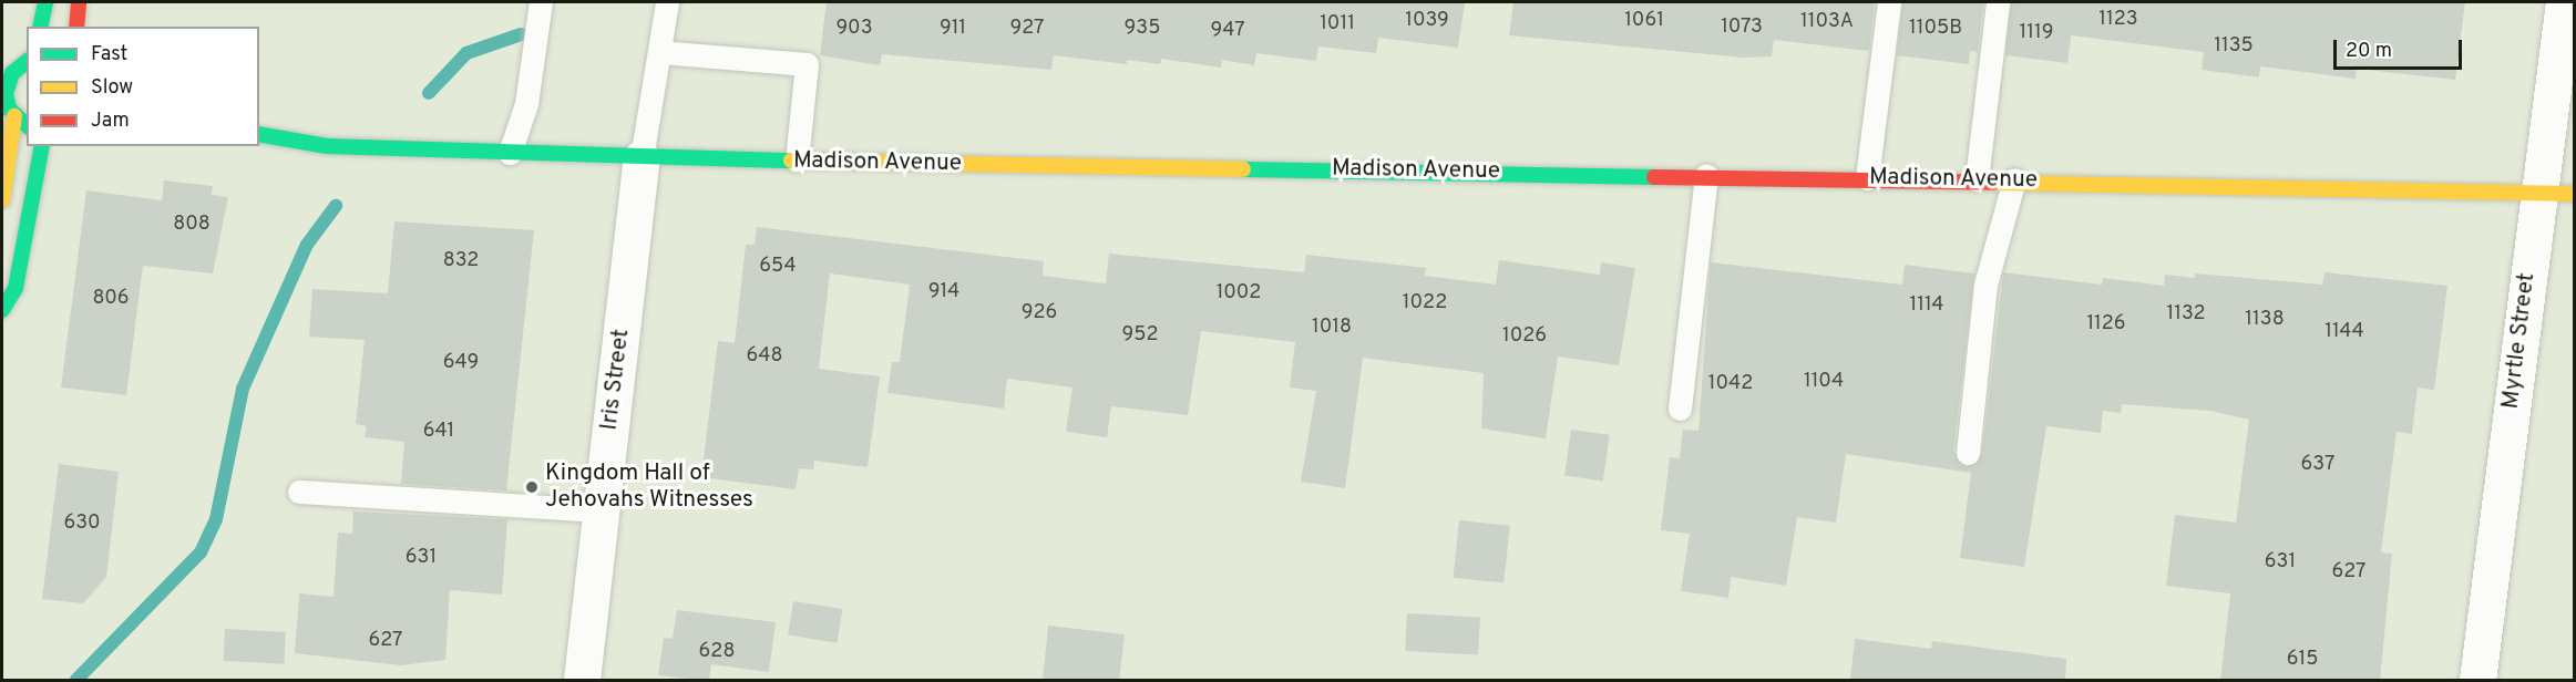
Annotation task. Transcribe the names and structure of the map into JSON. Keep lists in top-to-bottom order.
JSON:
{
  "streets": {
    "street": ["Madison Avenue", "Myrtle Street", "Iris Street"]
  },
  "crossings": [
    ["Madison Avenue", "Myrtle Street"],
    ["Madison Avenue", "Iris Street"]
  ],
  "places": ["Kingdom Hall of Jehovahs Witnesses"],
  "house_numbers": [
    "1123",
    "1039",
    "1061",
    "1103A",
    "1011",
    "1073",
    "903",
    "911",
    "927",
    "935",
    "1105B",
    "947",
    "1119",
    "1135",
    "808",
    "832",
    "654",
    "914",
    "1002",
    "806",
    "1022",
    "1114",
    "926",
    "1132",
    "1138",
    "1126",
    "1018",
    "1144",
    "952",
    "1026",
    "648",
    "649",
    "1104",
    "1042",
    "641",
    "637",
    "630",
    "631",
    "631",
    "627",
    "627",
    "628",
    "615"
  ],
  "legend": ["Fast", "Slow", "Jam"],
  "scale_bar": "20 m"
}
